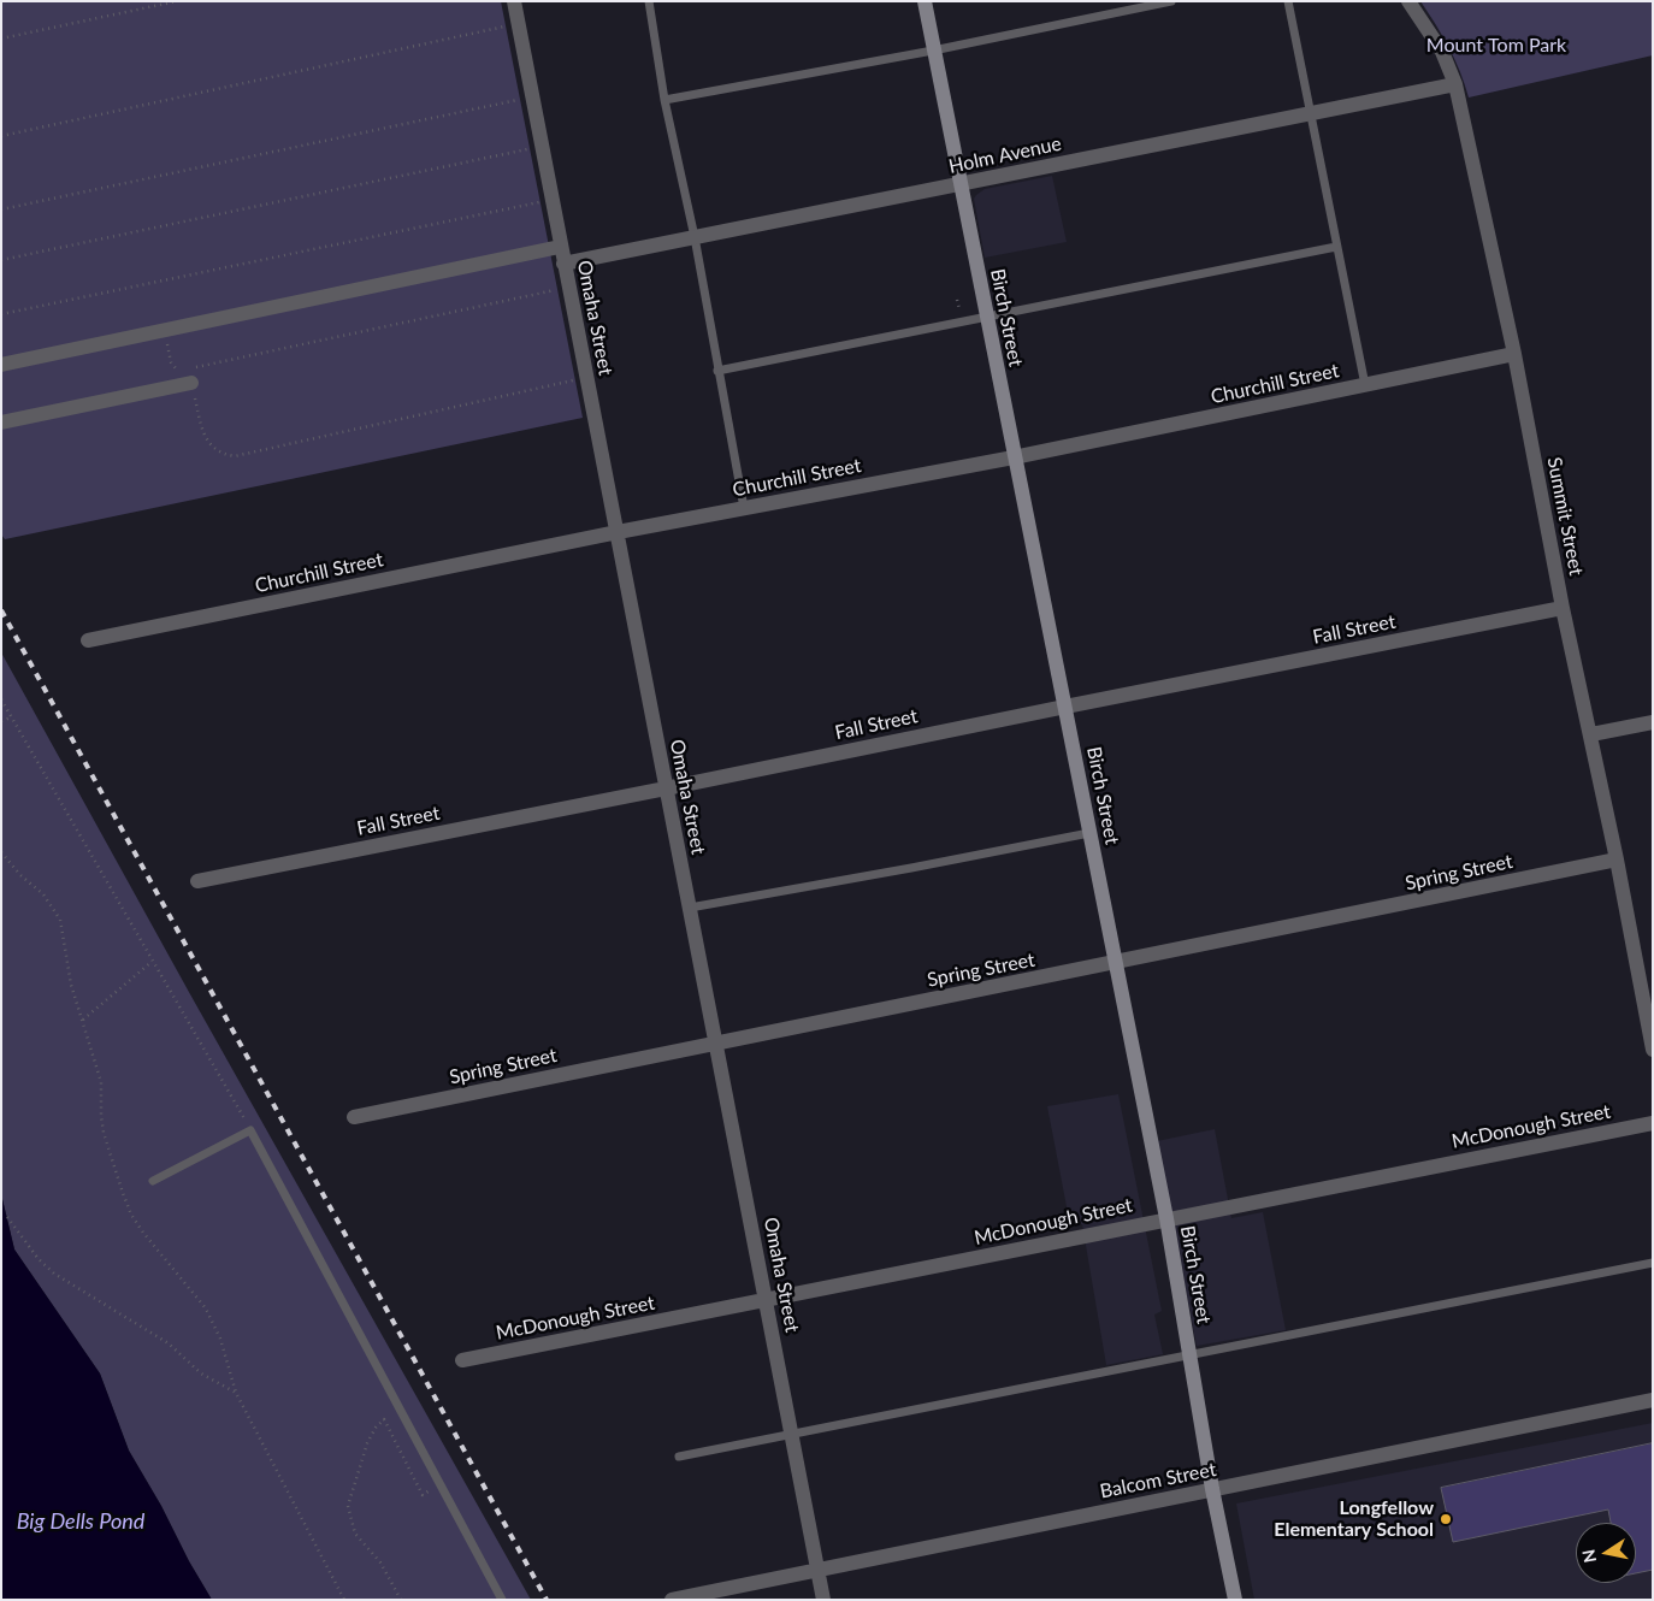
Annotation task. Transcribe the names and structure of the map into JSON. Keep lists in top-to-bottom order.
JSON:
{
  "streets": {
    "main road": ["Birch Street"],
    "street": [
      "Holm Avenue",
      "Omaha Street",
      "Churchill Street",
      "Summit Street",
      "Fall Street",
      "Spring Street",
      "McDonough Street",
      "Balcom Street"
    ]
  },
  "crossings": [
    ["Holm Avenue", "Omaha Street"],
    ["Holm Avenue", "Birch Street"],
    ["Holm Avenue", "Summit Street"],
    ["Omaha Street", "Churchill Street"],
    ["Omaha Street", "Fall Street"],
    ["Omaha Street", "Spring Street"],
    ["Omaha Street", "McDonough Street"],
    ["Omaha Street", "Balcom Street"],
    ["Birch Street", "Churchill Street"],
    ["Birch Street", "Fall Street"],
    ["Birch Street", "Spring Street"],
    ["Birch Street", "McDonough Street"],
    ["Birch Street", "Balcom Street"],
    ["Churchill Street", "Summit Street"],
    ["Summit Street", "Fall Street"],
    ["Summit Street", "Spring Street"]
  ],
  "water": ["Big Dells Pond"],
  "parks": ["Mount Tom Park"],
  "places": ["Longfellow Elementary School"],
  "north": "left"
}
